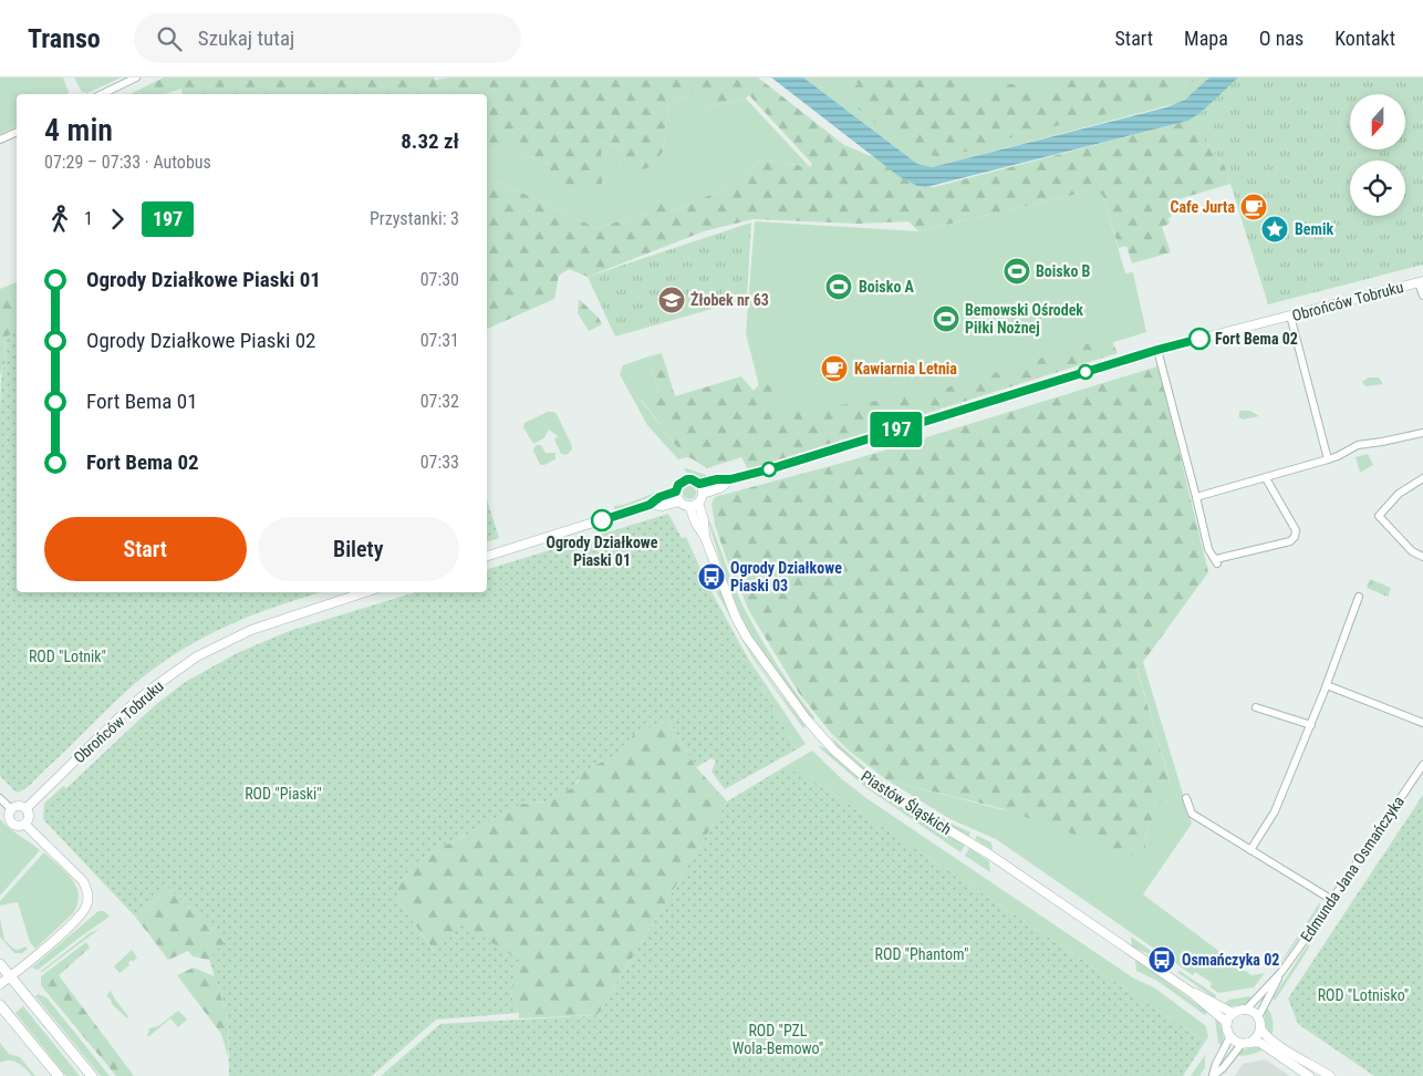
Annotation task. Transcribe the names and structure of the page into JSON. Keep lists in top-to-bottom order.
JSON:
{
  "streets": {
    "street": ["Obrońców Tobruku", "Piastów Śląskich", "Edmunda Jana Osmańczyka"]
  },
  "crossings": [
    ["Obrońców Tobruku", "Piastów Śląskich"],
    ["Piastów Śląskich", "Edmunda Jana Osmańczyka"]
  ],
  "parks": [
    "ROD \"Lotnik\"",
    "ROD \"Piaski\"",
    "ROD \"Phantom\"",
    "ROD \"Lotnisko\"",
    "ROD \"PZL Wola-Bemowo\""
  ],
  "places": {
    "cafe": ["Cafe Jurta", "Kawiarnia Letnia"],
    "place": ["Bemik"],
    "sports": ["Boisko B", "Boisko A", "Bemowski Ośrodek Piłki Nożnej"],
    "school or university": ["Żłobek nr 63"],
    "other": ["Fort Bema 02", "Ogrody Działkowe Piaski 01"],
    "bus stop": ["Ogrody Działkowe Piaski 03", "Osmańczyka 02"]
  },
  "lines": ["bus line 197"],
  "north": "bottom",
  "page": {
    "header": "Transo",
    "search": "Szukaj tutaj",
    "nav": [
      "Start",
      "Mapa",
      "O nas",
      "Kontakt"
    ],
    "on_map": "197",
    "heading": ["4 min", "07:29 – 07:33 · Autobus", "8.32 zł"],
    "legs": ["1", "197", "Przystanki: 3"],
    "list": [
      {
        "name": "Ogrody Działkowe Piaski 01",
        "value": "07:30"
      },
      {
        "name": "Ogrody Działkowe Piaski 02",
        "value": "07:31"
      },
      {
        "name": "Fort Bema 01",
        "value": "07:32"
      },
      {
        "name": "Fort Bema 02",
        "value": "07:33"
      }
    ],
    "buttons": ["Start", "Bilety"]
  }
}
